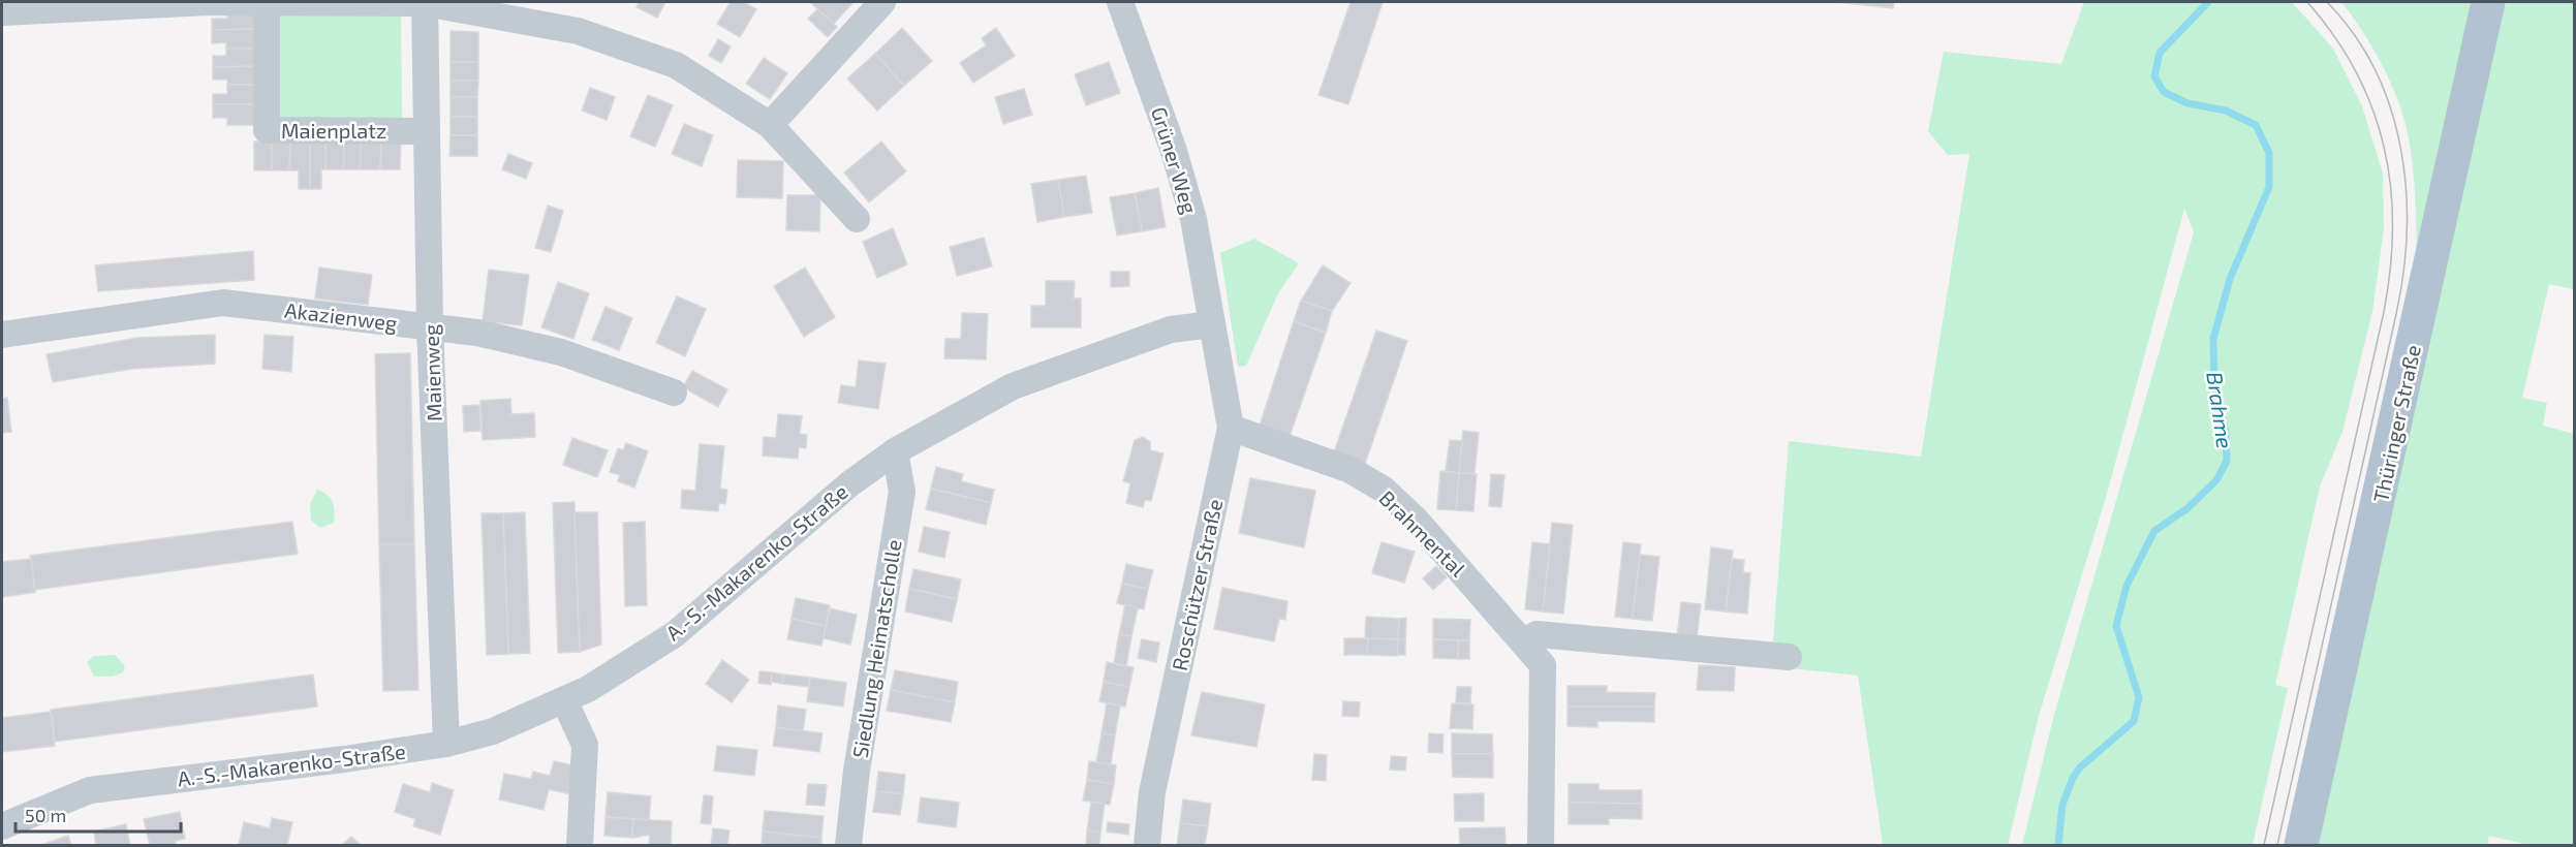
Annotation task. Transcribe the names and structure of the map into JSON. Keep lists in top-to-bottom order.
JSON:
{
  "streets": {
    "main road": ["Thüringer Straße"],
    "street": [
      "Maienplatz",
      "Grüner Weg",
      "Akazienweg",
      "Maienweg",
      "Brahmental",
      "A.-S.-Makarenko-Straße",
      "Roschützer Straße",
      "Siedlung Heimatscholle"
    ]
  },
  "crossings": [
    ["Maienplatz", "Maienweg"],
    ["Grüner Weg", "A.-S.-Makarenko-Straße"],
    ["Grüner Weg", "Roschützer Straße"],
    ["Akazienweg", "Maienweg"],
    ["Maienweg", "A.-S.-Makarenko-Straße"],
    ["Brahmental", "Roschützer Straße"],
    ["A.-S.-Makarenko-Straße", "Roschützer Straße"],
    ["A.-S.-Makarenko-Straße", "Siedlung Heimatscholle"]
  ],
  "water": ["Brahme"],
  "scale_bar": "50 m"
}
